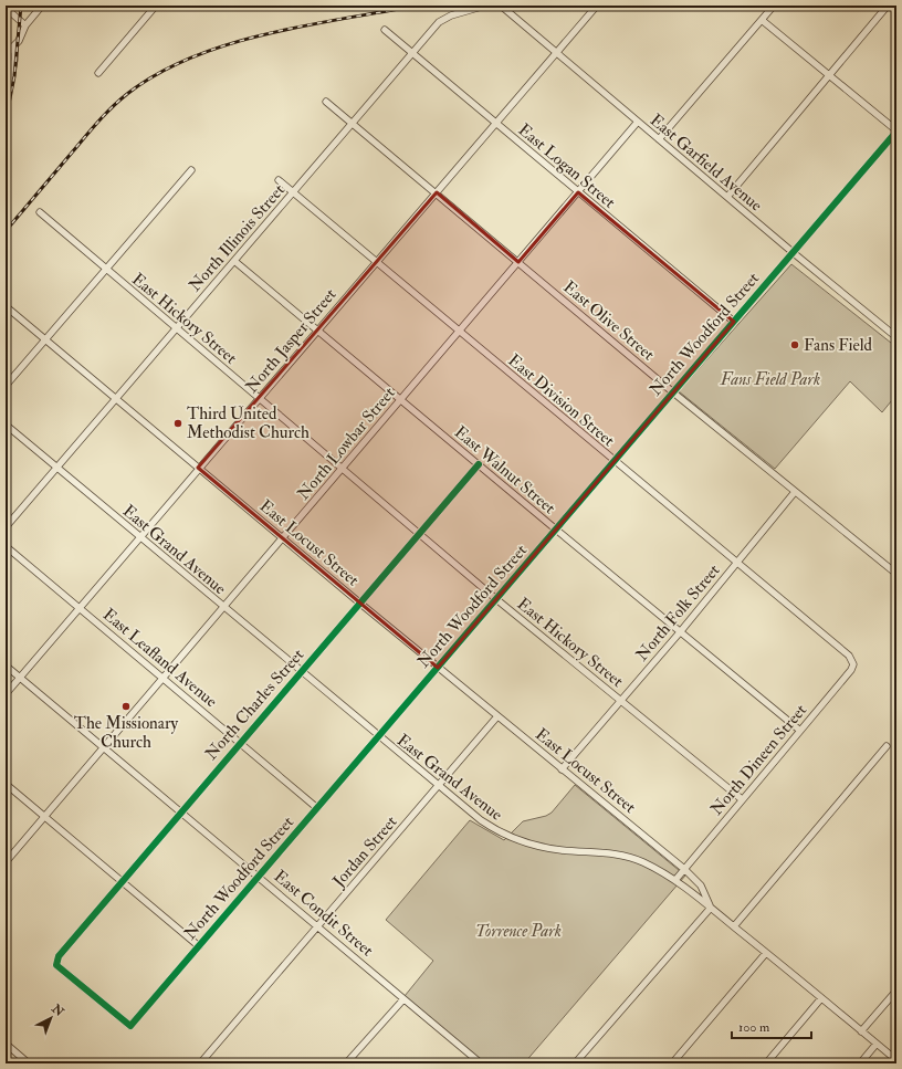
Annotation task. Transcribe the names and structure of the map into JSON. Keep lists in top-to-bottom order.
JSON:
{
  "streets": {
    "street": [
      "East Garfield Avenue",
      "East Logan Street",
      "North Illinois Street",
      "East Hickory Street",
      "East Olive Street",
      "North Woodford Street",
      "North Jasper Street",
      "East Division Street",
      "North Lowbar Street",
      "East Walnut Street",
      "East Locust Street",
      "East Grand Avenue",
      "North Folk Street",
      "East Leafland Avenue",
      "North Charles Street",
      "North Dineen Street",
      "Jordan Street",
      "East Condit Street"
    ]
  },
  "crossings": [
    ["East Garfield Avenue", "North Woodford Street"],
    ["East Garfield Avenue", "North Jasper Street"],
    ["East Garfield Avenue", "North Lowbar Street"],
    ["East Logan Street", "North Illinois Street"],
    ["East Logan Street", "North Woodford Street"],
    ["East Logan Street", "North Jasper Street"],
    ["East Logan Street", "North Lowbar Street"],
    ["North Illinois Street", "East Hickory Street"],
    ["North Illinois Street", "East Olive Street"],
    ["North Illinois Street", "East Division Street"],
    ["North Illinois Street", "East Walnut Street"],
    ["North Illinois Street", "East Locust Street"],
    ["North Illinois Street", "East Grand Avenue"],
    ["East Hickory Street", "North Woodford Street"],
    ["East Hickory Street", "North Jasper Street"],
    ["East Hickory Street", "North Lowbar Street"],
    ["East Hickory Street", "North Folk Street"],
    ["East Hickory Street", "North Charles Street"],
    ["East Hickory Street", "North Dineen Street"],
    ["East Olive Street", "North Woodford Street"],
    ["East Olive Street", "North Jasper Street"],
    ["East Olive Street", "North Lowbar Street"],
    ["East Olive Street", "North Folk Street"],
    ["North Woodford Street", "East Division Street"],
    ["North Woodford Street", "East Walnut Street"],
    ["North Woodford Street", "East Locust Street"],
    ["North Woodford Street", "East Grand Avenue"],
    ["North Woodford Street", "East Leafland Avenue"],
    ["North Woodford Street", "North Charles Street"],
    ["North Woodford Street", "East Condit Street"],
    ["North Jasper Street", "East Division Street"],
    ["North Jasper Street", "East Walnut Street"],
    ["North Jasper Street", "East Locust Street"],
    ["North Jasper Street", "East Grand Avenue"],
    ["North Jasper Street", "East Leafland Avenue"],
    ["North Jasper Street", "East Condit Street"],
    ["East Division Street", "North Lowbar Street"],
    ["East Division Street", "North Folk Street"],
    ["East Division Street", "North Dineen Street"],
    ["North Lowbar Street", "East Walnut Street"],
    ["North Lowbar Street", "East Locust Street"],
    ["North Lowbar Street", "East Grand Avenue"],
    ["North Lowbar Street", "East Leafland Avenue"],
    ["North Lowbar Street", "East Condit Street"],
    ["East Walnut Street", "North Folk Street"],
    ["East Walnut Street", "North Charles Street"],
    ["East Walnut Street", "North Dineen Street"],
    ["East Locust Street", "East Grand Avenue"],
    ["East Locust Street", "North Folk Street"],
    ["East Locust Street", "North Charles Street"],
    ["East Locust Street", "North Dineen Street"],
    ["East Locust Street", "Jordan Street"],
    ["East Grand Avenue", "North Charles Street"],
    ["East Grand Avenue", "North Dineen Street"],
    ["East Grand Avenue", "Jordan Street"],
    ["East Leafland Avenue", "North Charles Street"],
    ["North Charles Street", "East Condit Street"],
    ["Jordan Street", "East Condit Street"]
  ],
  "parks": ["Fans Field Park", "Torrence Park"],
  "places": ["Fans Field", "Third United Methodist Church", "The Missionary Church"],
  "scale_bar": "100 m",
  "north": "top right"
}
